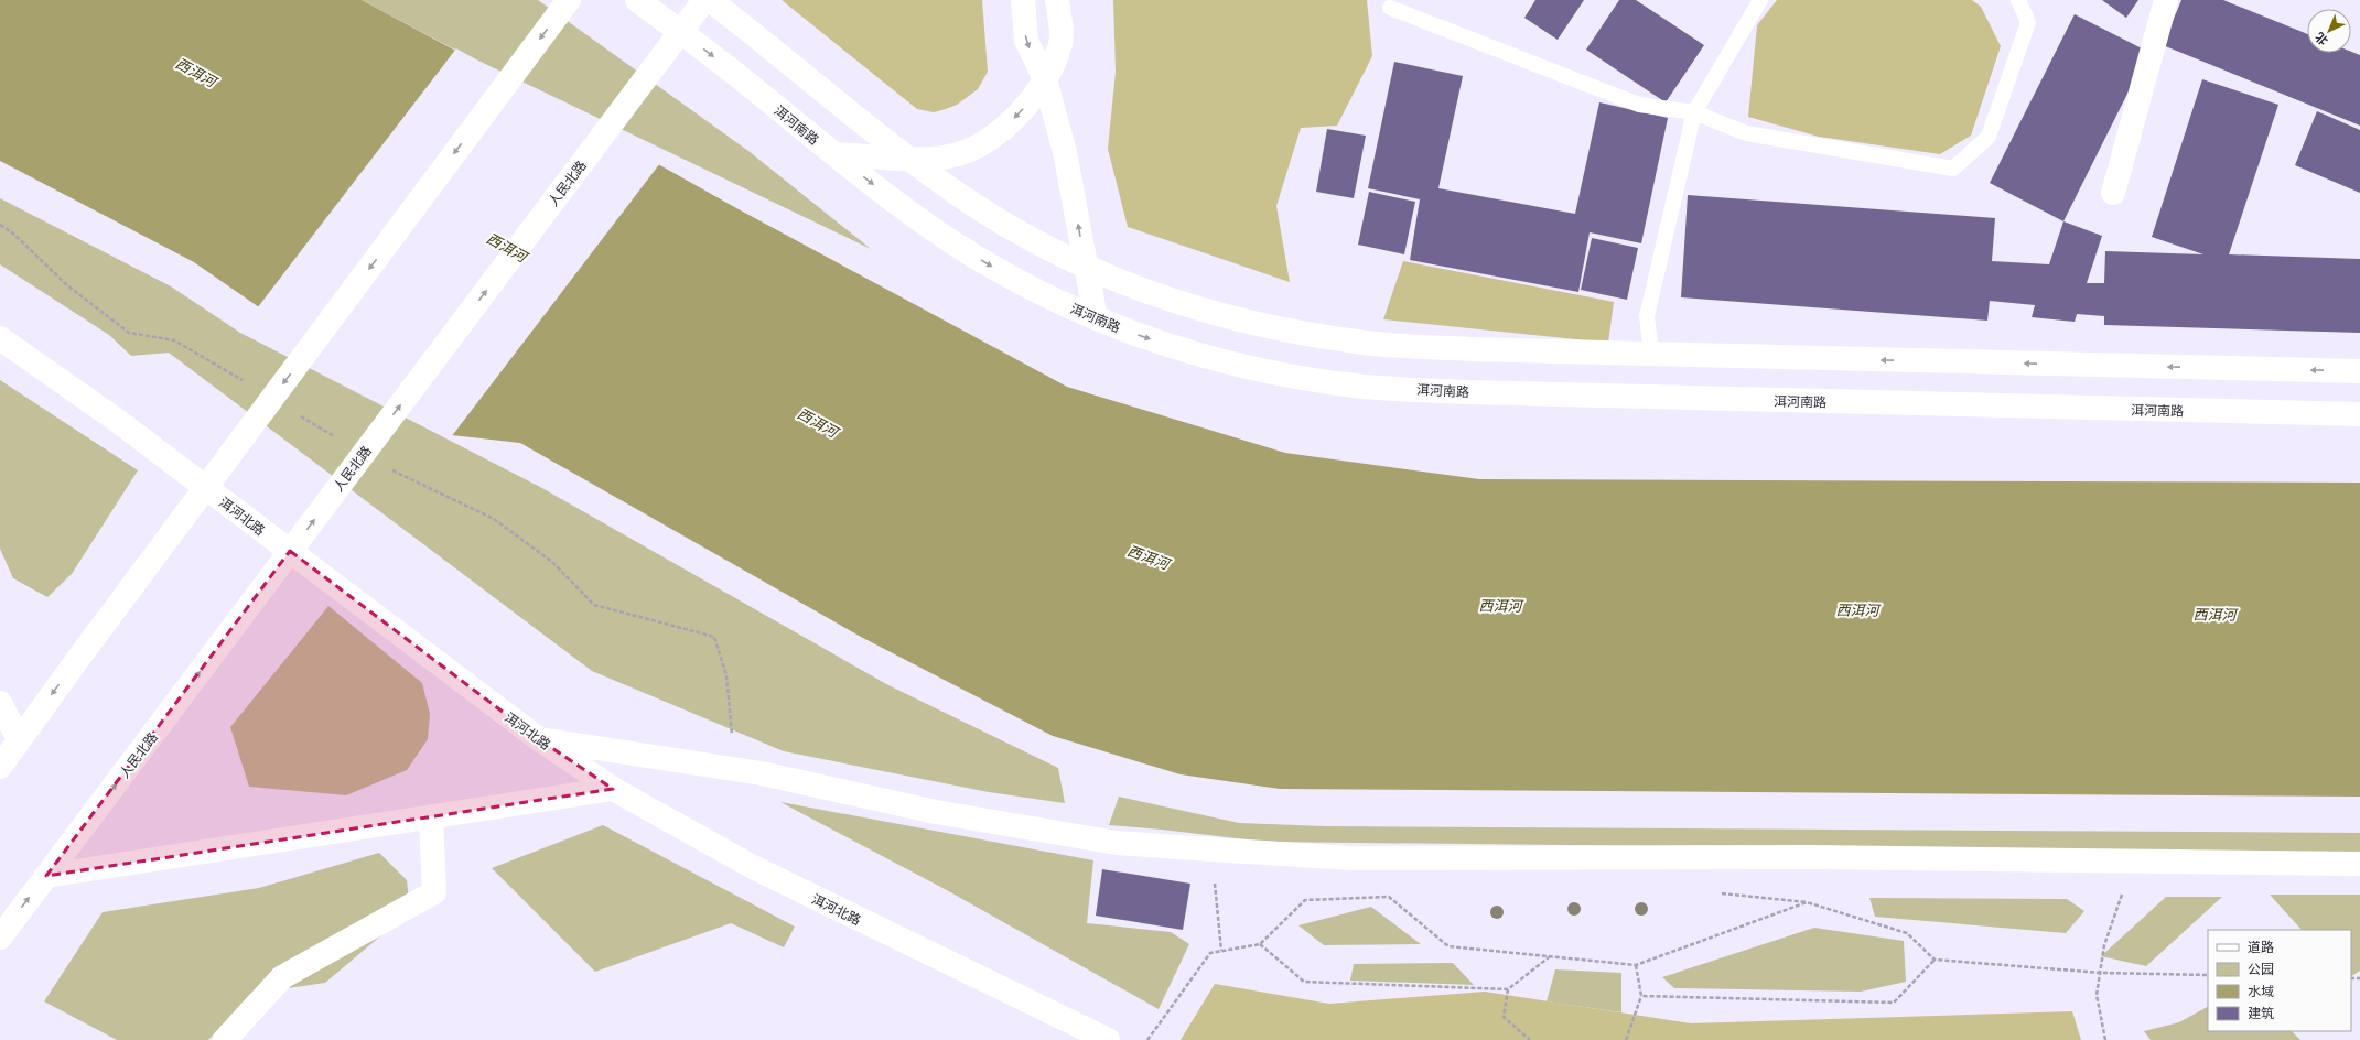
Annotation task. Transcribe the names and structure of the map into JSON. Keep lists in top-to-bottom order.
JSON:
{
  "streets": {
    "main road": ["洱河南路", "人民北路", "洱河北路"]
  },
  "water": ["西洱河"],
  "legend": [
    "道路",
    "公园",
    "水域",
    "建筑"
  ],
  "north": "bottom left"
}
